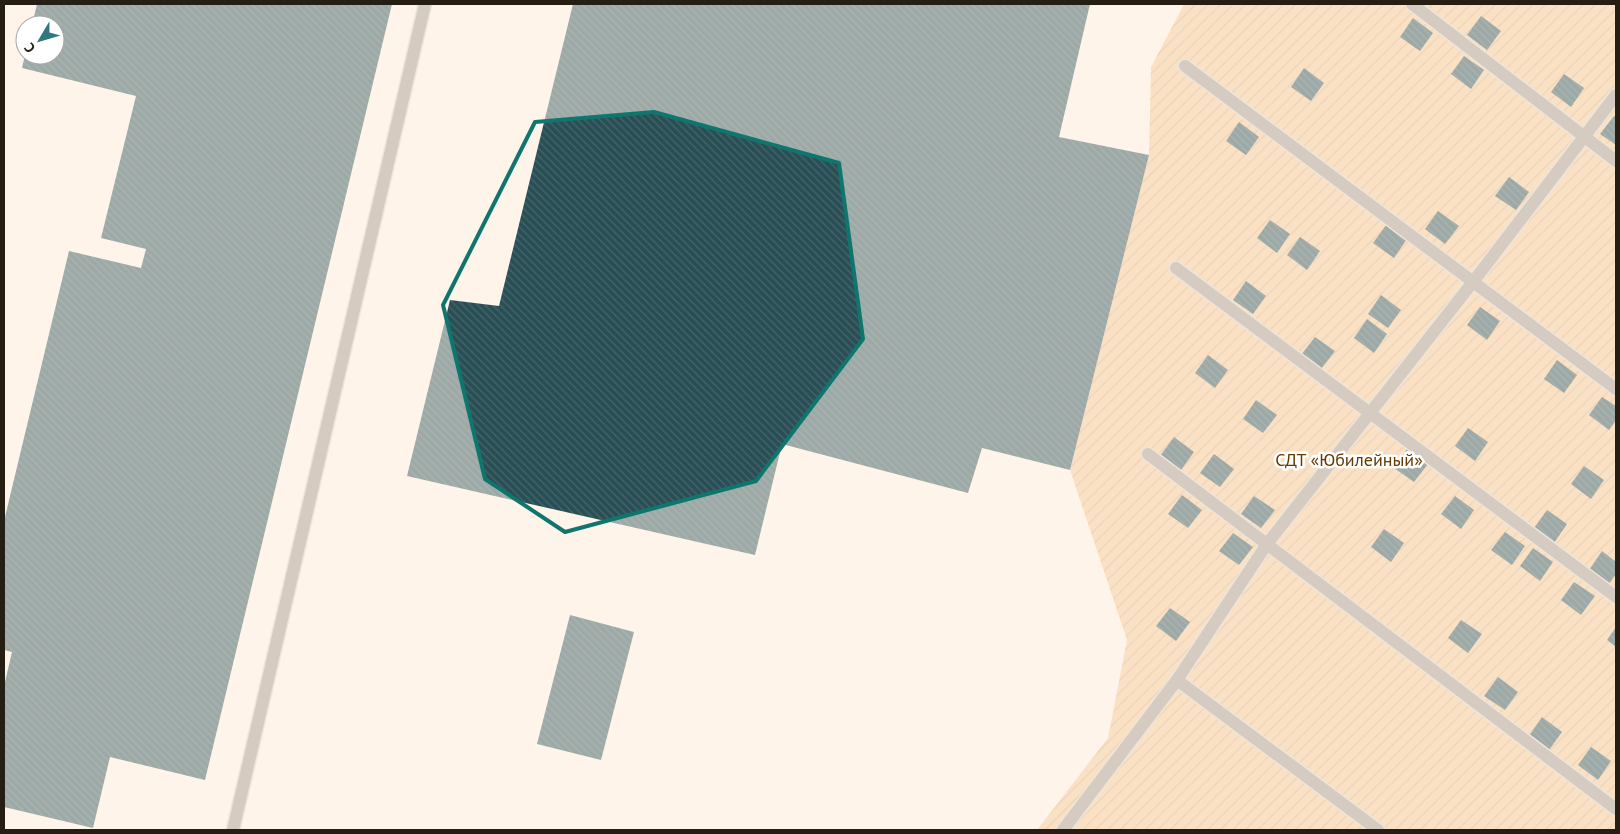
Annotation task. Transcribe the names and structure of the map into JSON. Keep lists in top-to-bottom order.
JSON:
{
  "parks": ["СДТ «Юбилейный»"],
  "north": "bottom left"
}
